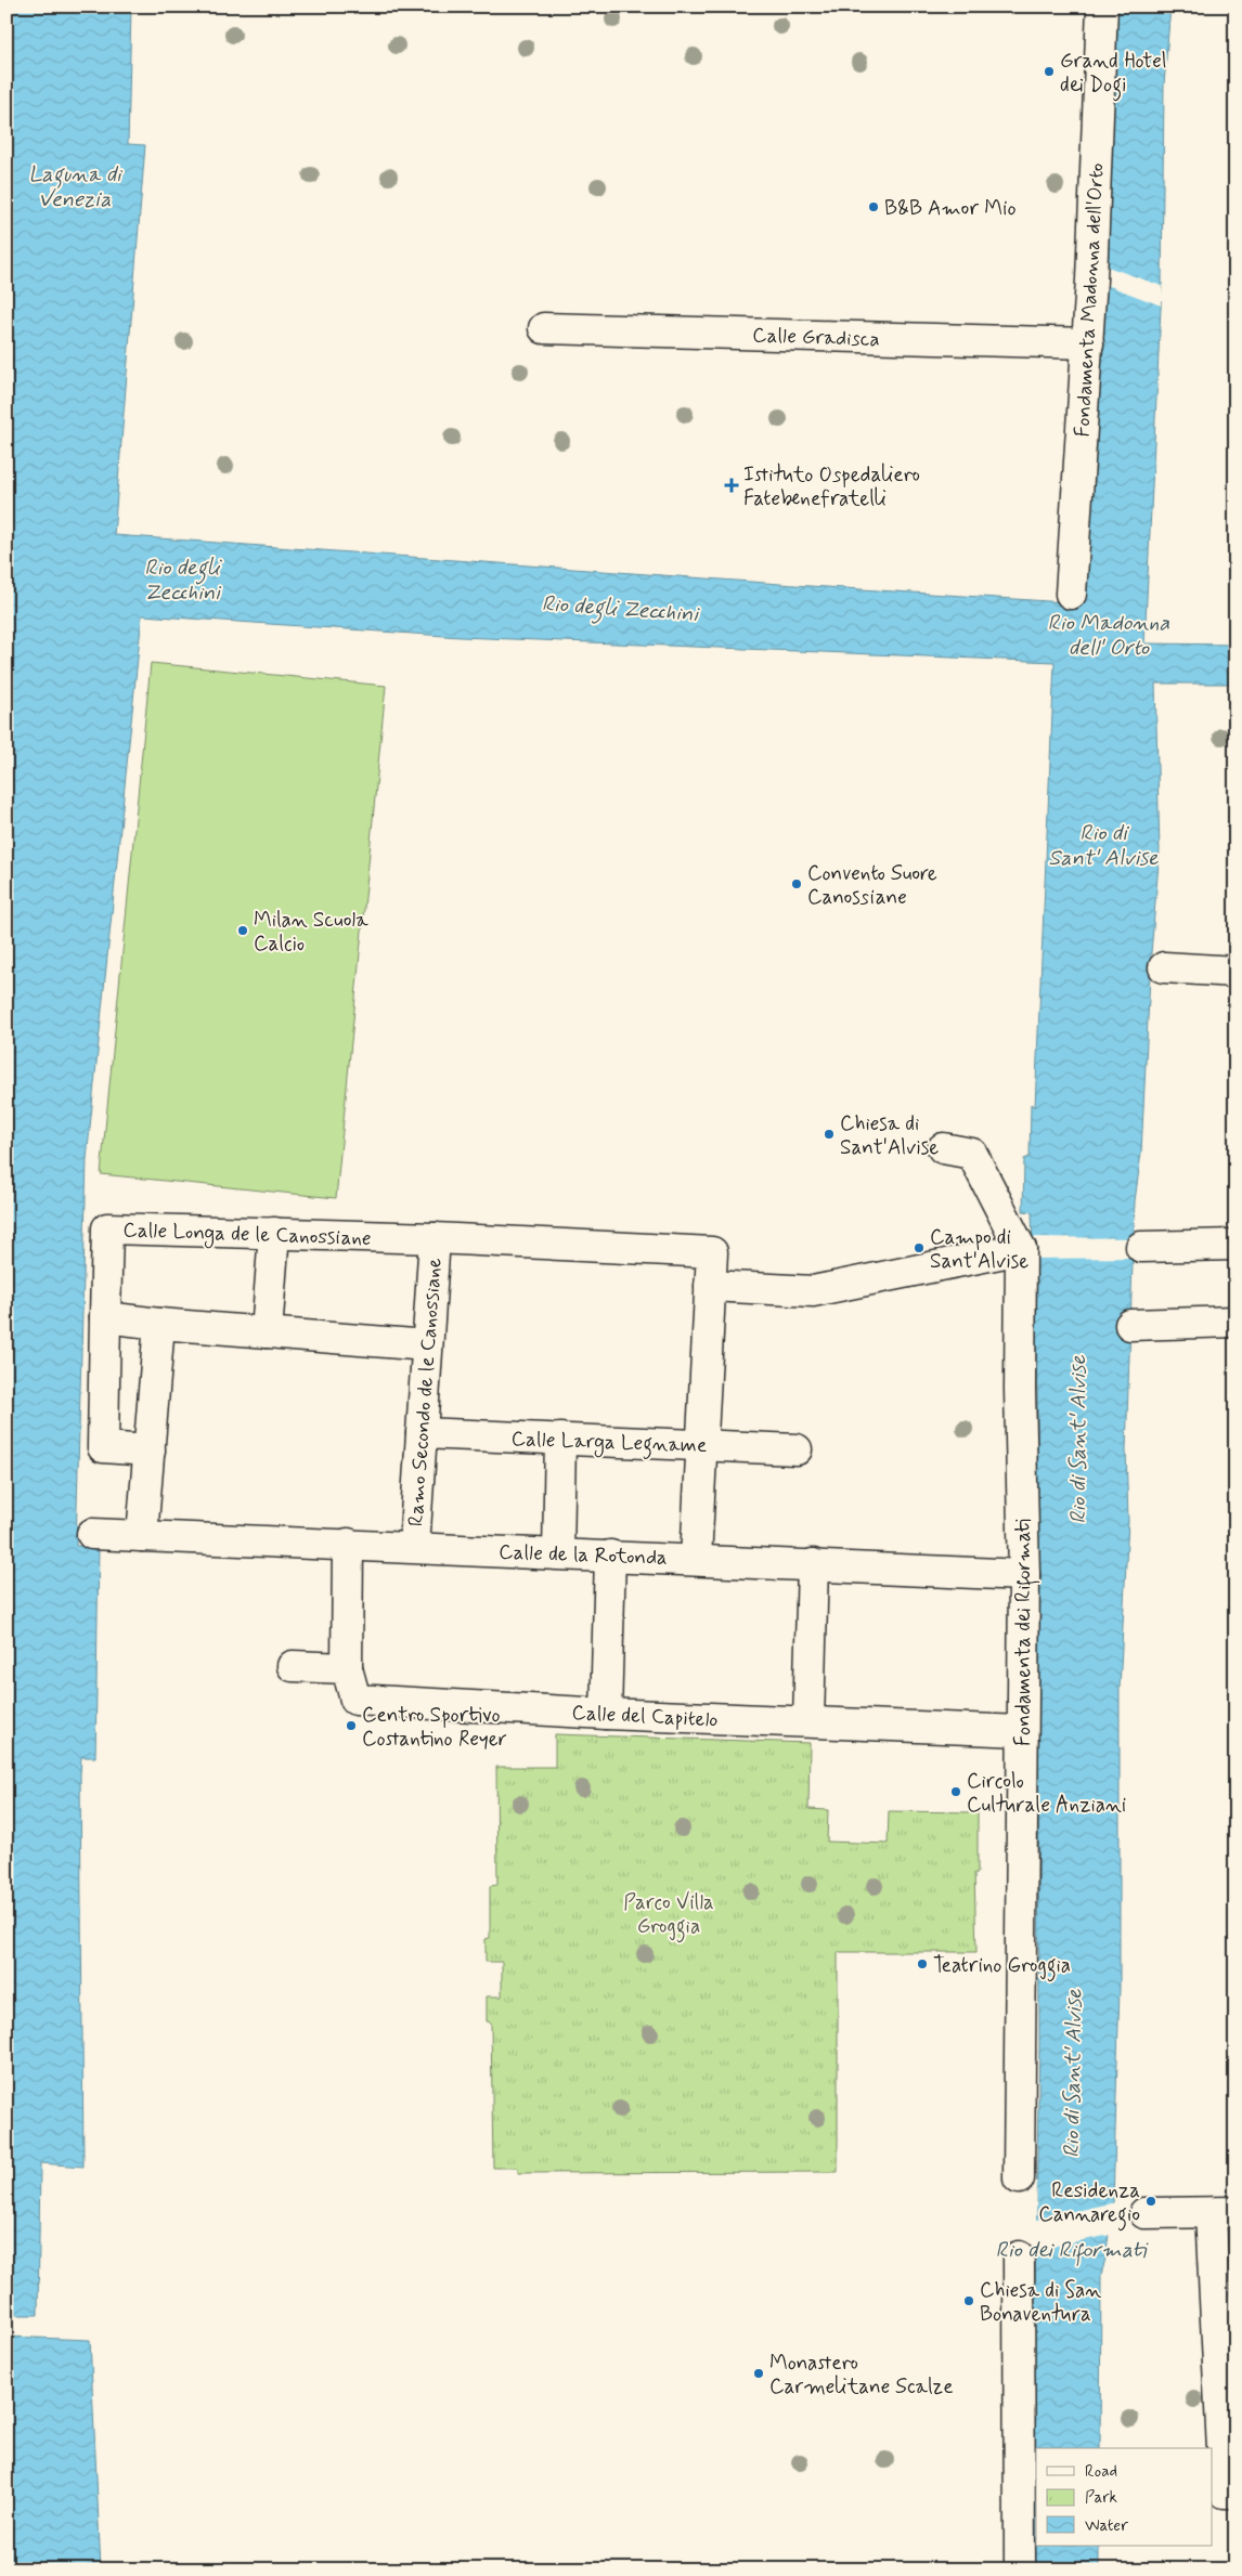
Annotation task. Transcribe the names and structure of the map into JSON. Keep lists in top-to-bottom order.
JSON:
{
  "streets": {
    "street": [
      "Fondamenta Madonna dell'Orto",
      "Calle Gradisca",
      "Calle Longa de le Canossiane",
      "Ramo Secondo de le Canossiane",
      "Calle Larga Legname",
      "Calle de la Rotonda",
      "Fondamenta dei Riformati",
      "Calle del Capitelo"
    ]
  },
  "crossings": [
    ["Fondamenta Madonna dell'Orto", "Calle Gradisca"],
    ["Calle Longa de le Canossiane", "Ramo Secondo de le Canossiane"],
    ["Ramo Secondo de le Canossiane", "Calle Larga Legname"],
    ["Ramo Secondo de le Canossiane", "Calle de la Rotonda"],
    ["Calle de la Rotonda", "Fondamenta dei Riformati"],
    ["Fondamenta dei Riformati", "Calle del Capitelo"]
  ],
  "water": [
    "Laguna di Venezia",
    "Rio degli Zecchini",
    "Rio Madonna dell' Orto",
    "Rio di Sant' Alvise",
    "Rio dei Riformati"
  ],
  "parks": ["Parco Villa Groggia"],
  "places": {
    "other": [
      "Grand Hotel dei Dogi",
      "B&B Amor Mio",
      "Convento Suore Canossiane",
      "Milan Scuola Calcio",
      "Chiesa di Sant'Alvise",
      "Campo di Sant'Alvise",
      "Centro Sportivo Costantino Reyer",
      "Circolo Culturale Anziani",
      "Teatrino Groggia",
      "Residenza Cannaregio",
      "Chiesa di San Bonaventura",
      "Monastero Carmelitane Scalze"
    ],
    "health": ["Istituto Ospedaliero Fatebenefratelli"]
  },
  "legend": ["Road", "Park", "Water"]
}
